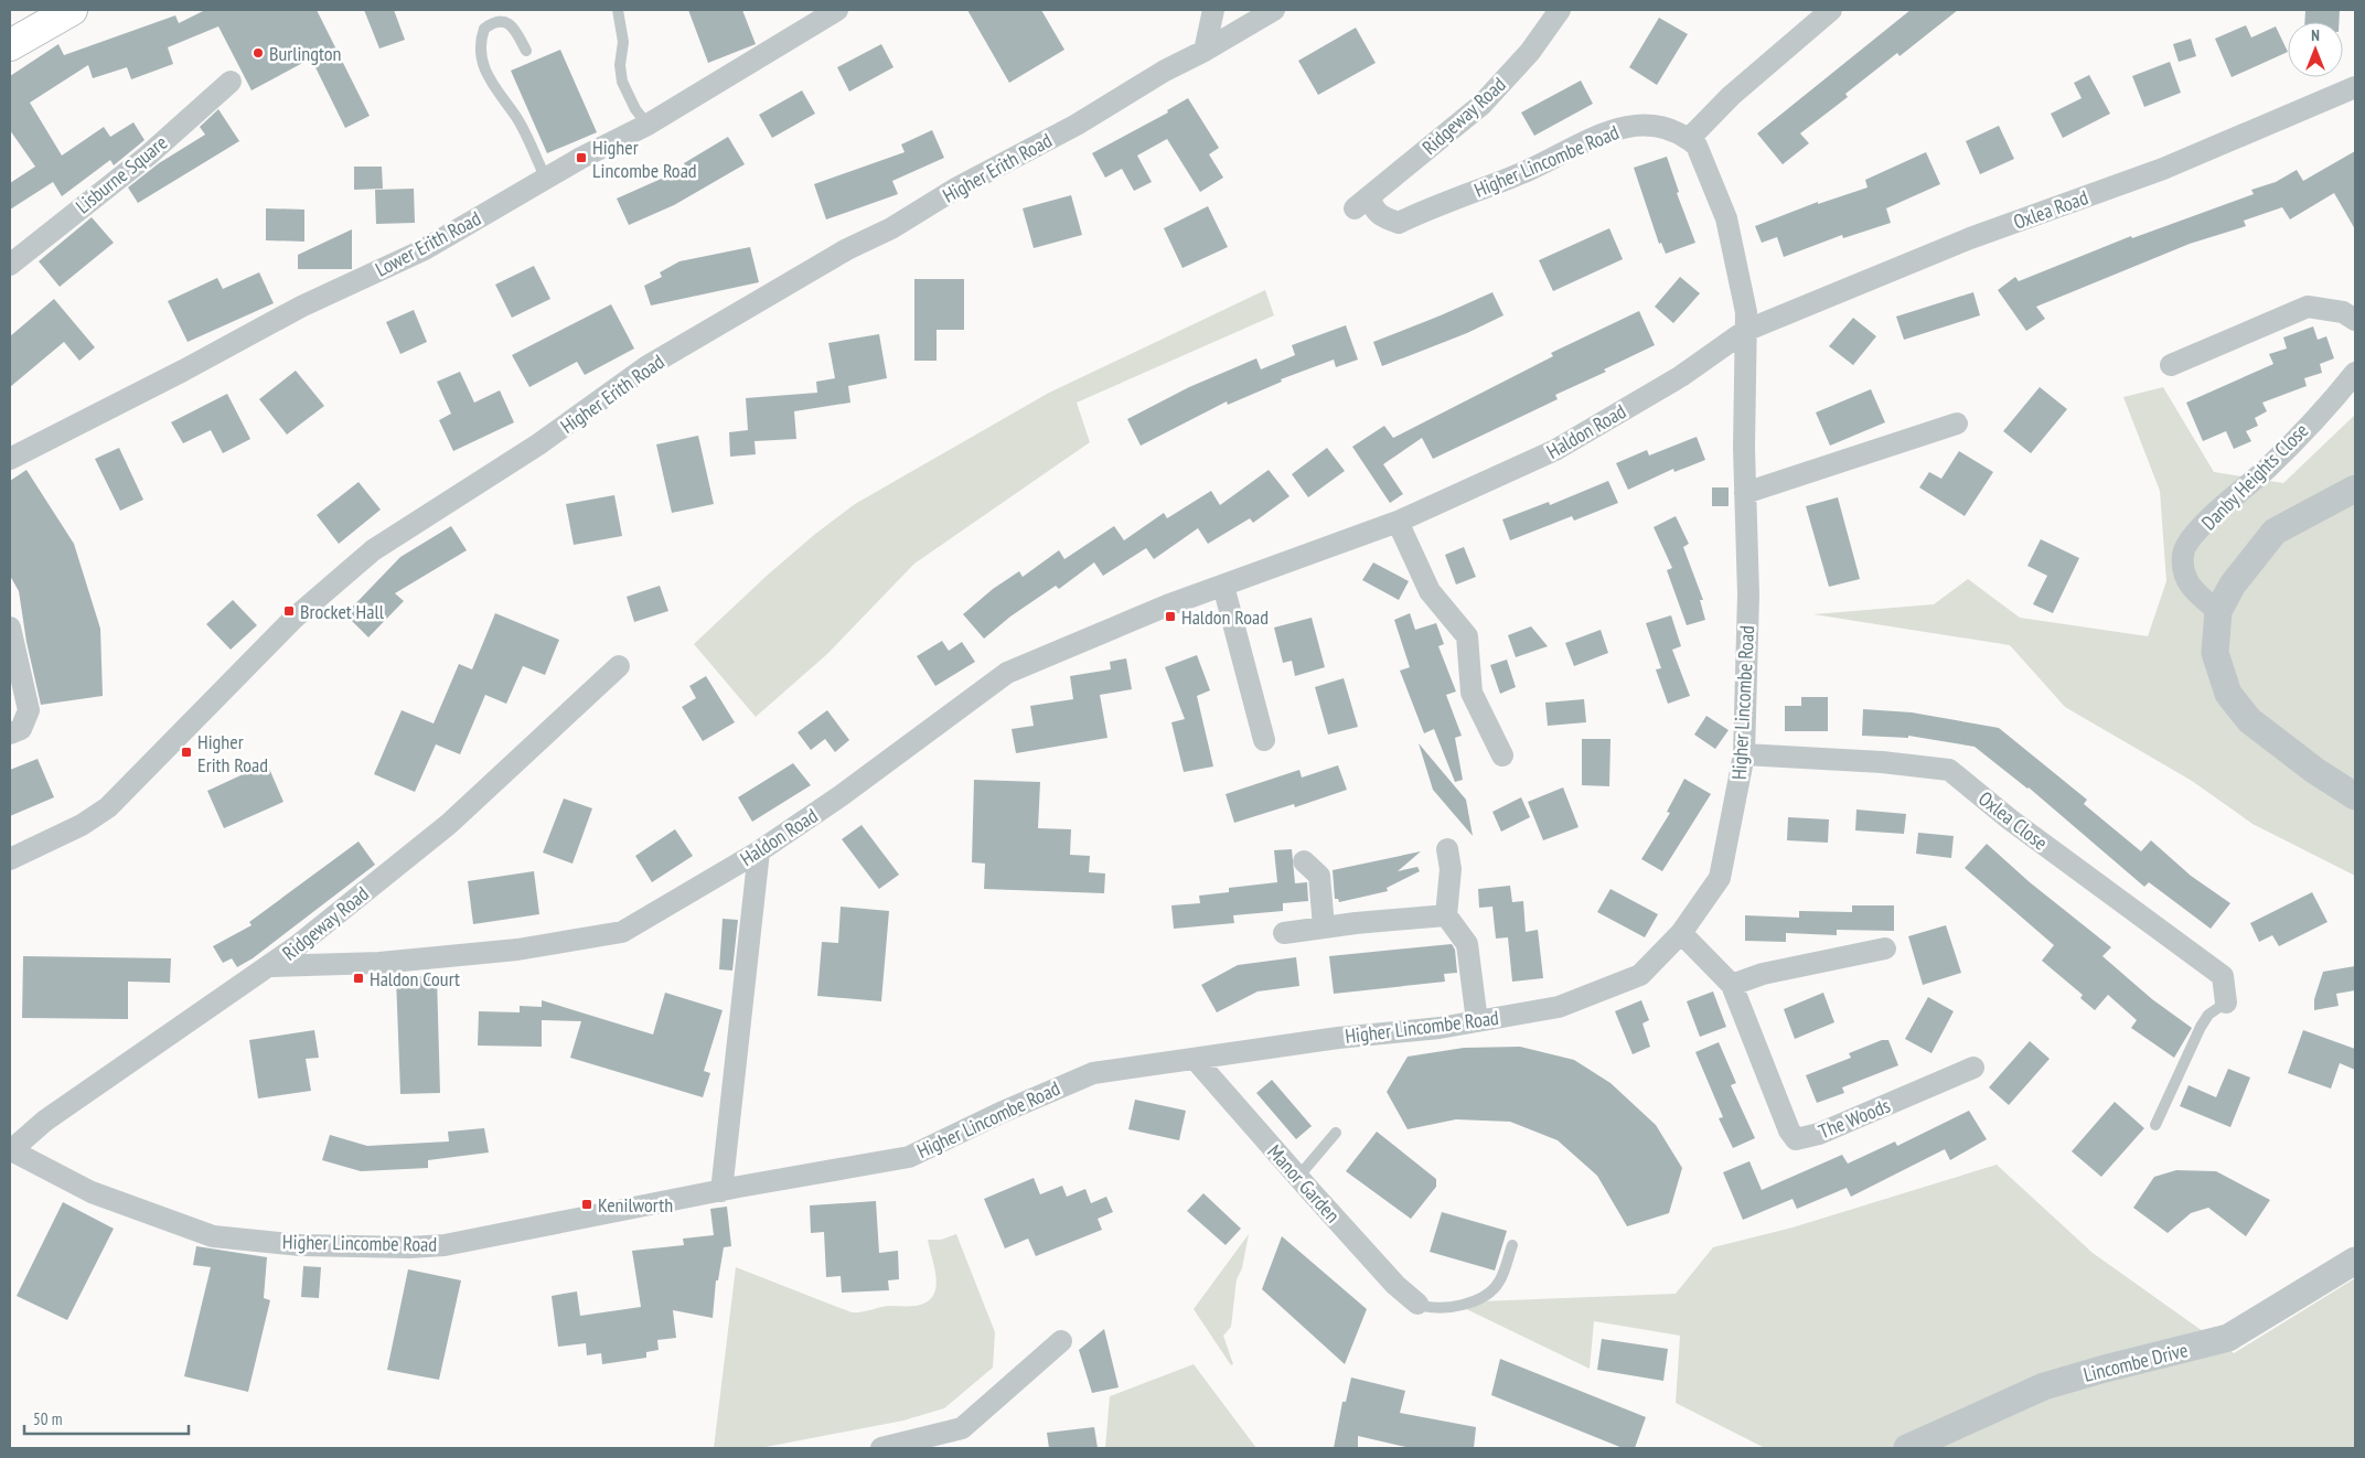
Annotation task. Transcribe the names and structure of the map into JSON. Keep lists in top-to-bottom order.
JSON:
{
  "streets": {
    "street": [
      "Ridgeway Road",
      "Higher Lincombe Road",
      "Higher Erith Road",
      "Lisburne Square",
      "Oxlea Road",
      "Lower Erith Road",
      "Haldon Road",
      "Danby Heights Close",
      "Oxlea Close",
      "The Woods",
      "Manor Garden",
      "Lincombe Drive"
    ]
  },
  "crossings": [
    ["Ridgeway Road", "Higher Lincombe Road"],
    ["Ridgeway Road", "Haldon Road"],
    ["Higher Lincombe Road", "Oxlea Road"],
    ["Higher Lincombe Road", "Haldon Road"],
    ["Higher Lincombe Road", "Oxlea Close"],
    ["Higher Lincombe Road", "The Woods"],
    ["Higher Lincombe Road", "Manor Garden"],
    ["Oxlea Road", "Haldon Road"]
  ],
  "places": {
    "other": ["Burlington"],
    "transit": [
      "Higher Lincombe Road",
      "Brocket Hall",
      "Haldon Road",
      "Higher Erith Road",
      "Haldon Court",
      "Kenilworth"
    ]
  },
  "scale_bar": "50 m",
  "north": "top"
}
